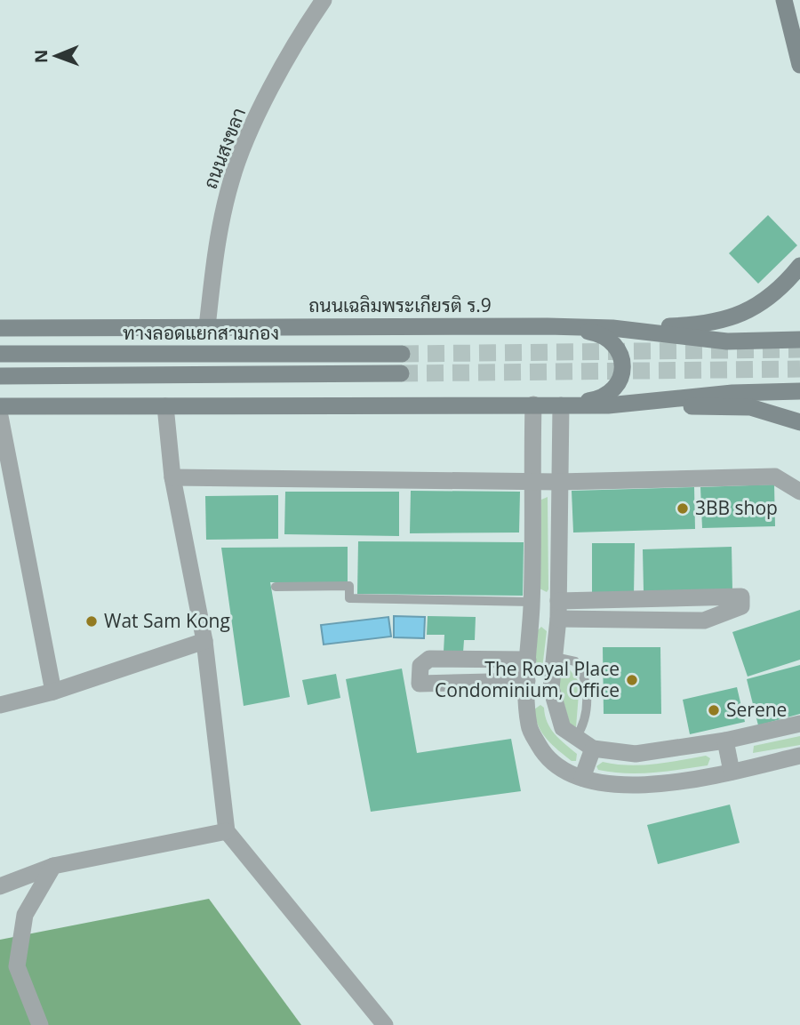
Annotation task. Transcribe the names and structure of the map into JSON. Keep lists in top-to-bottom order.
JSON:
{
  "streets": {
    "main road": ["ถนนเฉลิมพระเกียรติ ร.9", "ทางลอดแยกสามกอง"],
    "street": ["ถนนสงขลา"]
  },
  "crossings": [
    ["ถนนสงขลา", "ถนนเฉลิมพระเกียรติ ร.9"]
  ],
  "places": [
    "3BB shop",
    "Wat Sam Kong",
    "The Royal Place Condominium, Office",
    "Serene"
  ],
  "north": "left"
}
